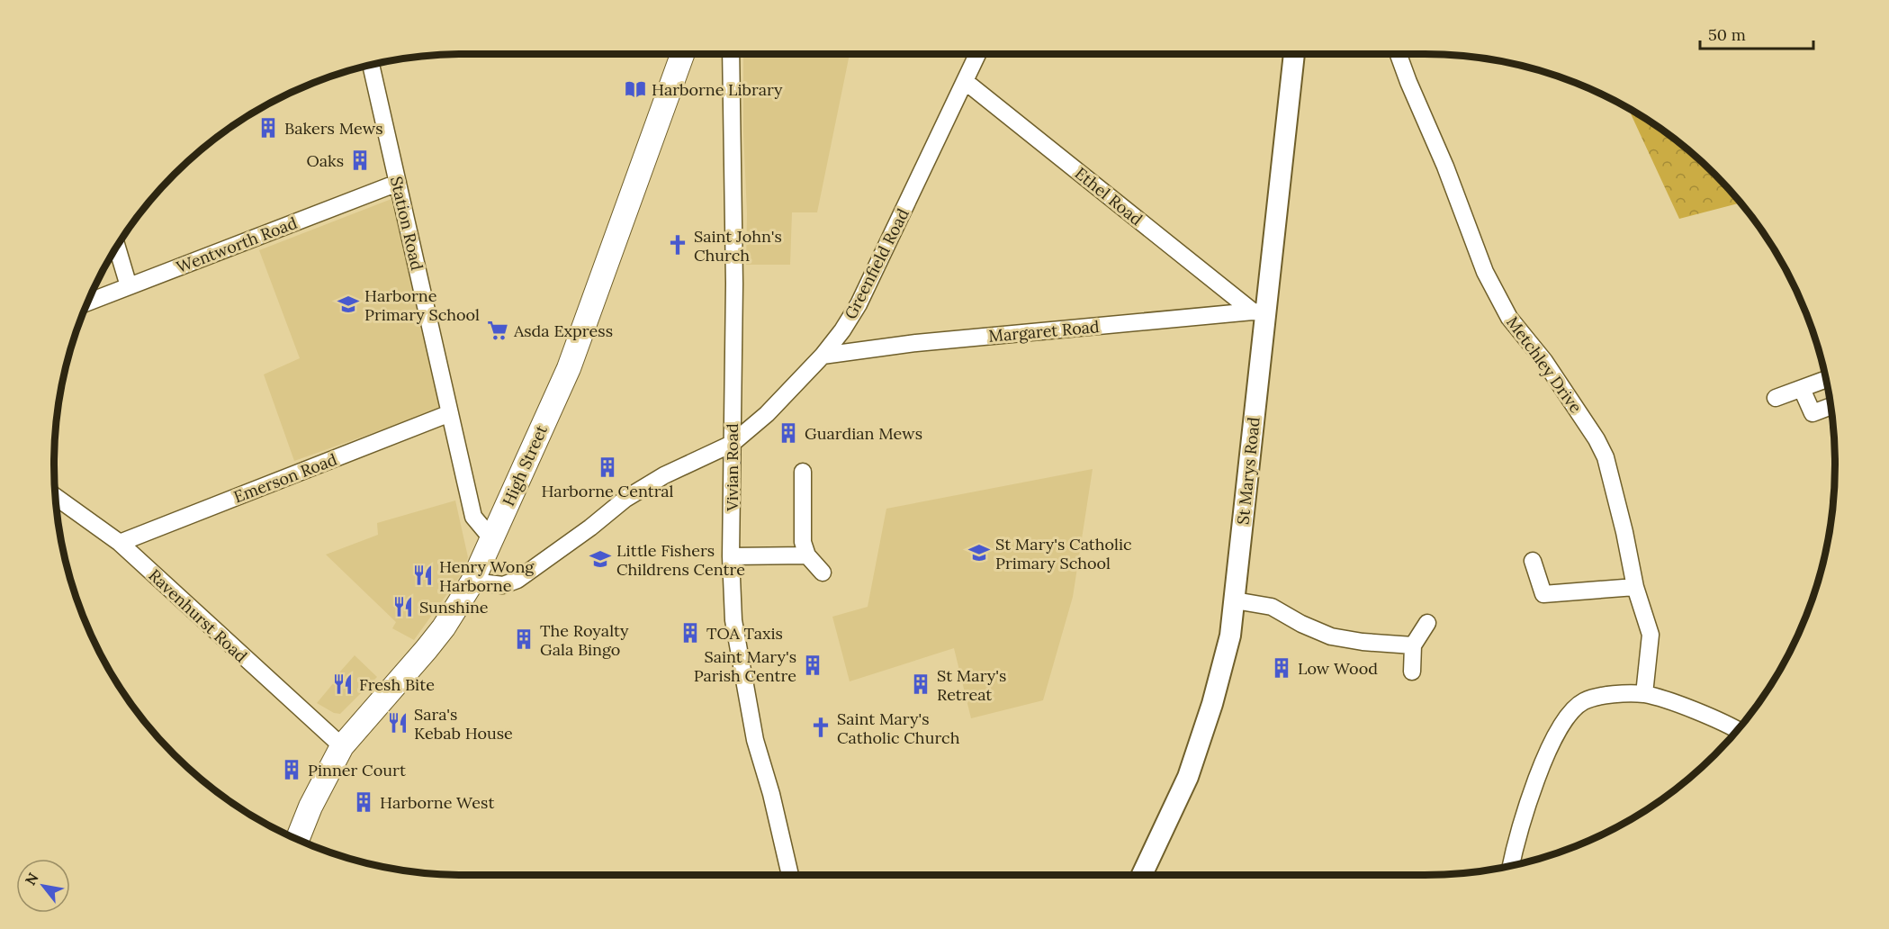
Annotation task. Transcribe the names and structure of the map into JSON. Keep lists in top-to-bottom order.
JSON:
{
  "streets": {
    "main road": ["High Street"],
    "street": [
      "Ethel Road",
      "Station Road",
      "Wentworth Road",
      "Greenfield Road",
      "Margaret Road",
      "Metchley Drive",
      "Vivian Road",
      "St Marys Road",
      "Emerson Road",
      "Ravenhurst Road"
    ]
  },
  "crossings": [
    ["Ethel Road", "Greenfield Road"],
    ["Ethel Road", "Margaret Road"],
    ["Ethel Road", "St Marys Road"],
    ["Station Road", "Wentworth Road"],
    ["Station Road", "High Street"],
    ["Station Road", "Emerson Road"],
    ["Greenfield Road", "Margaret Road"],
    ["Greenfield Road", "High Street"],
    ["Greenfield Road", "Vivian Road"],
    ["Margaret Road", "St Marys Road"],
    ["High Street", "Ravenhurst Road"],
    ["Emerson Road", "Ravenhurst Road"]
  ],
  "places": {
    "library": ["Harborne Library"],
    "building": [
      "Bakers Mews",
      "Oaks",
      "Guardian Mews",
      "Harborne Central",
      "TOA Taxis",
      "The Royalty Gala Bingo",
      "Saint Mary's Parish Centre",
      "Low Wood",
      "St Mary's Retreat",
      "Pinner Court",
      "Harborne West"
    ],
    "church": ["Saint John's Church", "Saint Mary's Catholic Church"],
    "school or university": ["Harborne Primary School", "St Mary's Catholic Primary School", "Little Fishers Childrens Centre"],
    "supermarket": ["Asda Express"],
    "restaurant": [
      "Henry Wong Harborne",
      "Sunshine",
      "Fresh Bite",
      "Sara's Kebab House"
    ]
  },
  "scale_bar": "50 m",
  "north": "top left"
}
